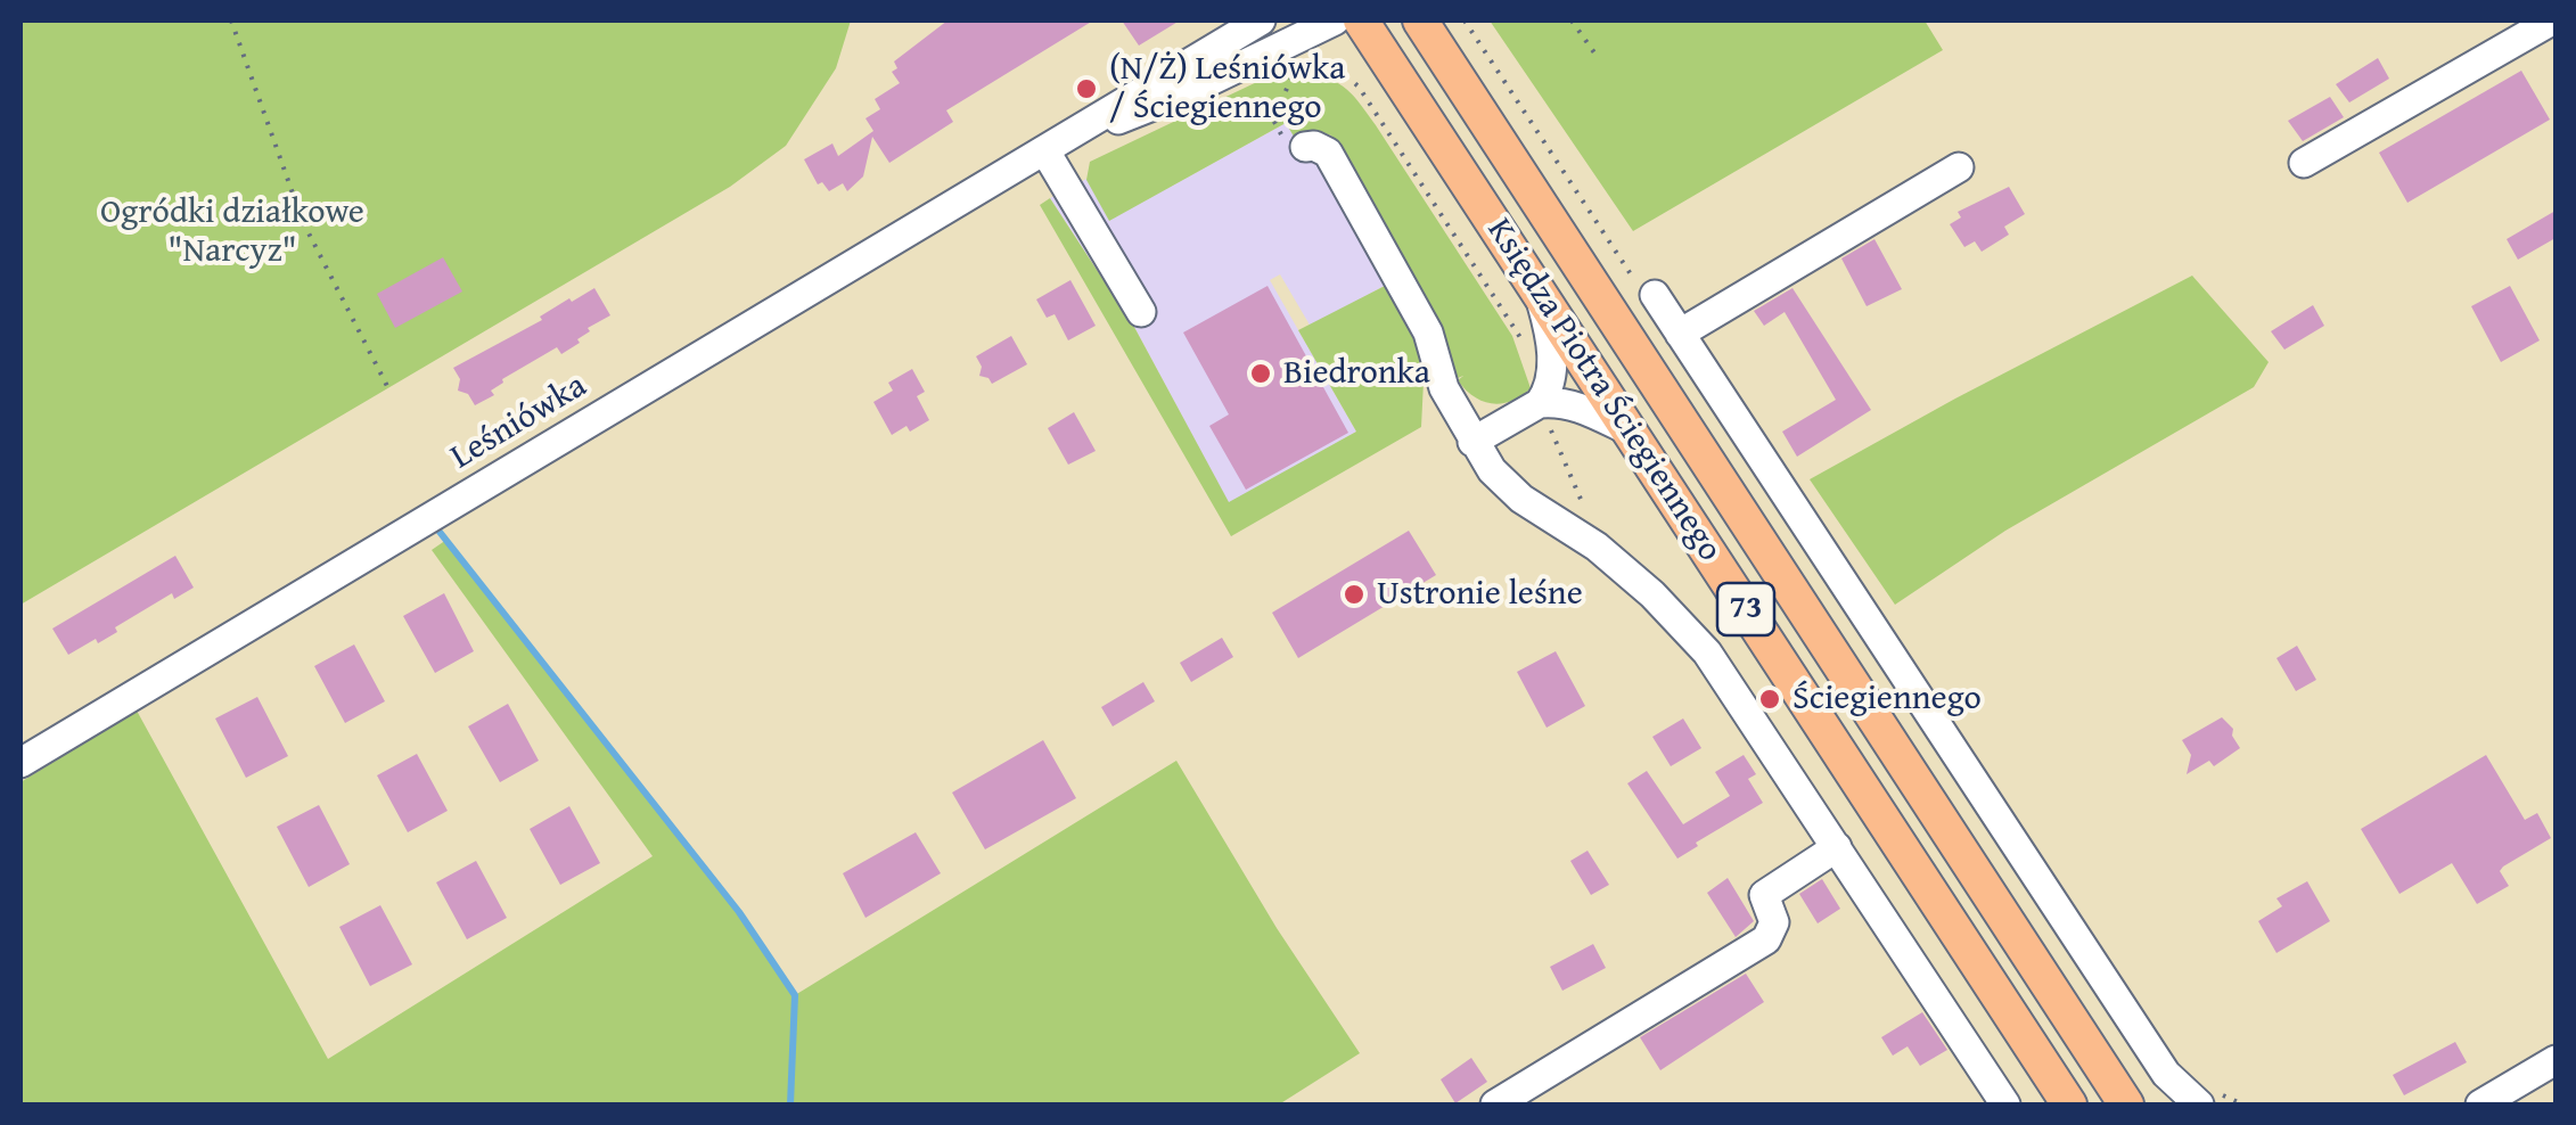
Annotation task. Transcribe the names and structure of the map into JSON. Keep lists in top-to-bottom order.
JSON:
{
  "streets": {
    "main road": ["Księdza Piotra Ściegiennego", "73"],
    "street": ["Leśniówka"]
  },
  "parks": ["Ogródki działkowe \"Narcyz\""],
  "places": [
    "(N/Ż) Leśniówka / Ściegiennego",
    "Biedronka",
    "Ustronie leśne",
    "Ściegiennego"
  ]
}
